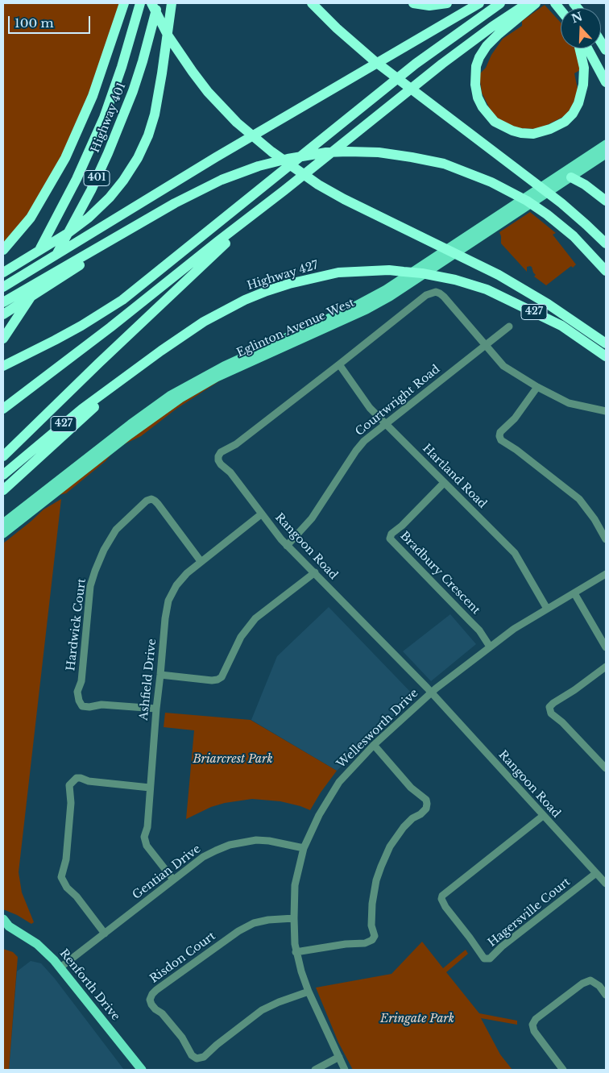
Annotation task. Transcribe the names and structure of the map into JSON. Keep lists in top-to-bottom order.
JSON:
{
  "streets": {
    "highway": [
      "Highway 401",
      "401",
      "Highway 427",
      "427"
    ],
    "main road": ["Eglinton Avenue West", "Renforth Drive"],
    "street": [
      "Courtwright Road",
      "Hartland Road",
      "Rangoon Road",
      "Bradbury Crescent",
      "Hardwick Court",
      "Ashfield Drive",
      "Wellesworth Drive",
      "Gentian Drive",
      "Hagersville Court",
      "Risdon Court"
    ]
  },
  "crossings": [
    ["Courtwright Road", "Hartland Road"],
    ["Courtwright Road", "Rangoon Road"],
    ["Hartland Road", "Rangoon Road"],
    ["Hartland Road", "Bradbury Crescent"],
    ["Hartland Road", "Wellesworth Drive"],
    ["Rangoon Road", "Ashfield Drive"],
    ["Rangoon Road", "Wellesworth Drive"],
    ["Rangoon Road", "Hagersville Court"],
    ["Bradbury Crescent", "Wellesworth Drive"],
    ["Hardwick Court", "Ashfield Drive"],
    ["Ashfield Drive", "Gentian Drive"],
    ["Wellesworth Drive", "Gentian Drive"],
    ["Wellesworth Drive", "Risdon Court"],
    ["Gentian Drive", "Renforth Drive"]
  ],
  "parks": ["Briarcrest Park", "Eringate Park"],
  "scale_bar": "100 m",
  "north": "top"
}
